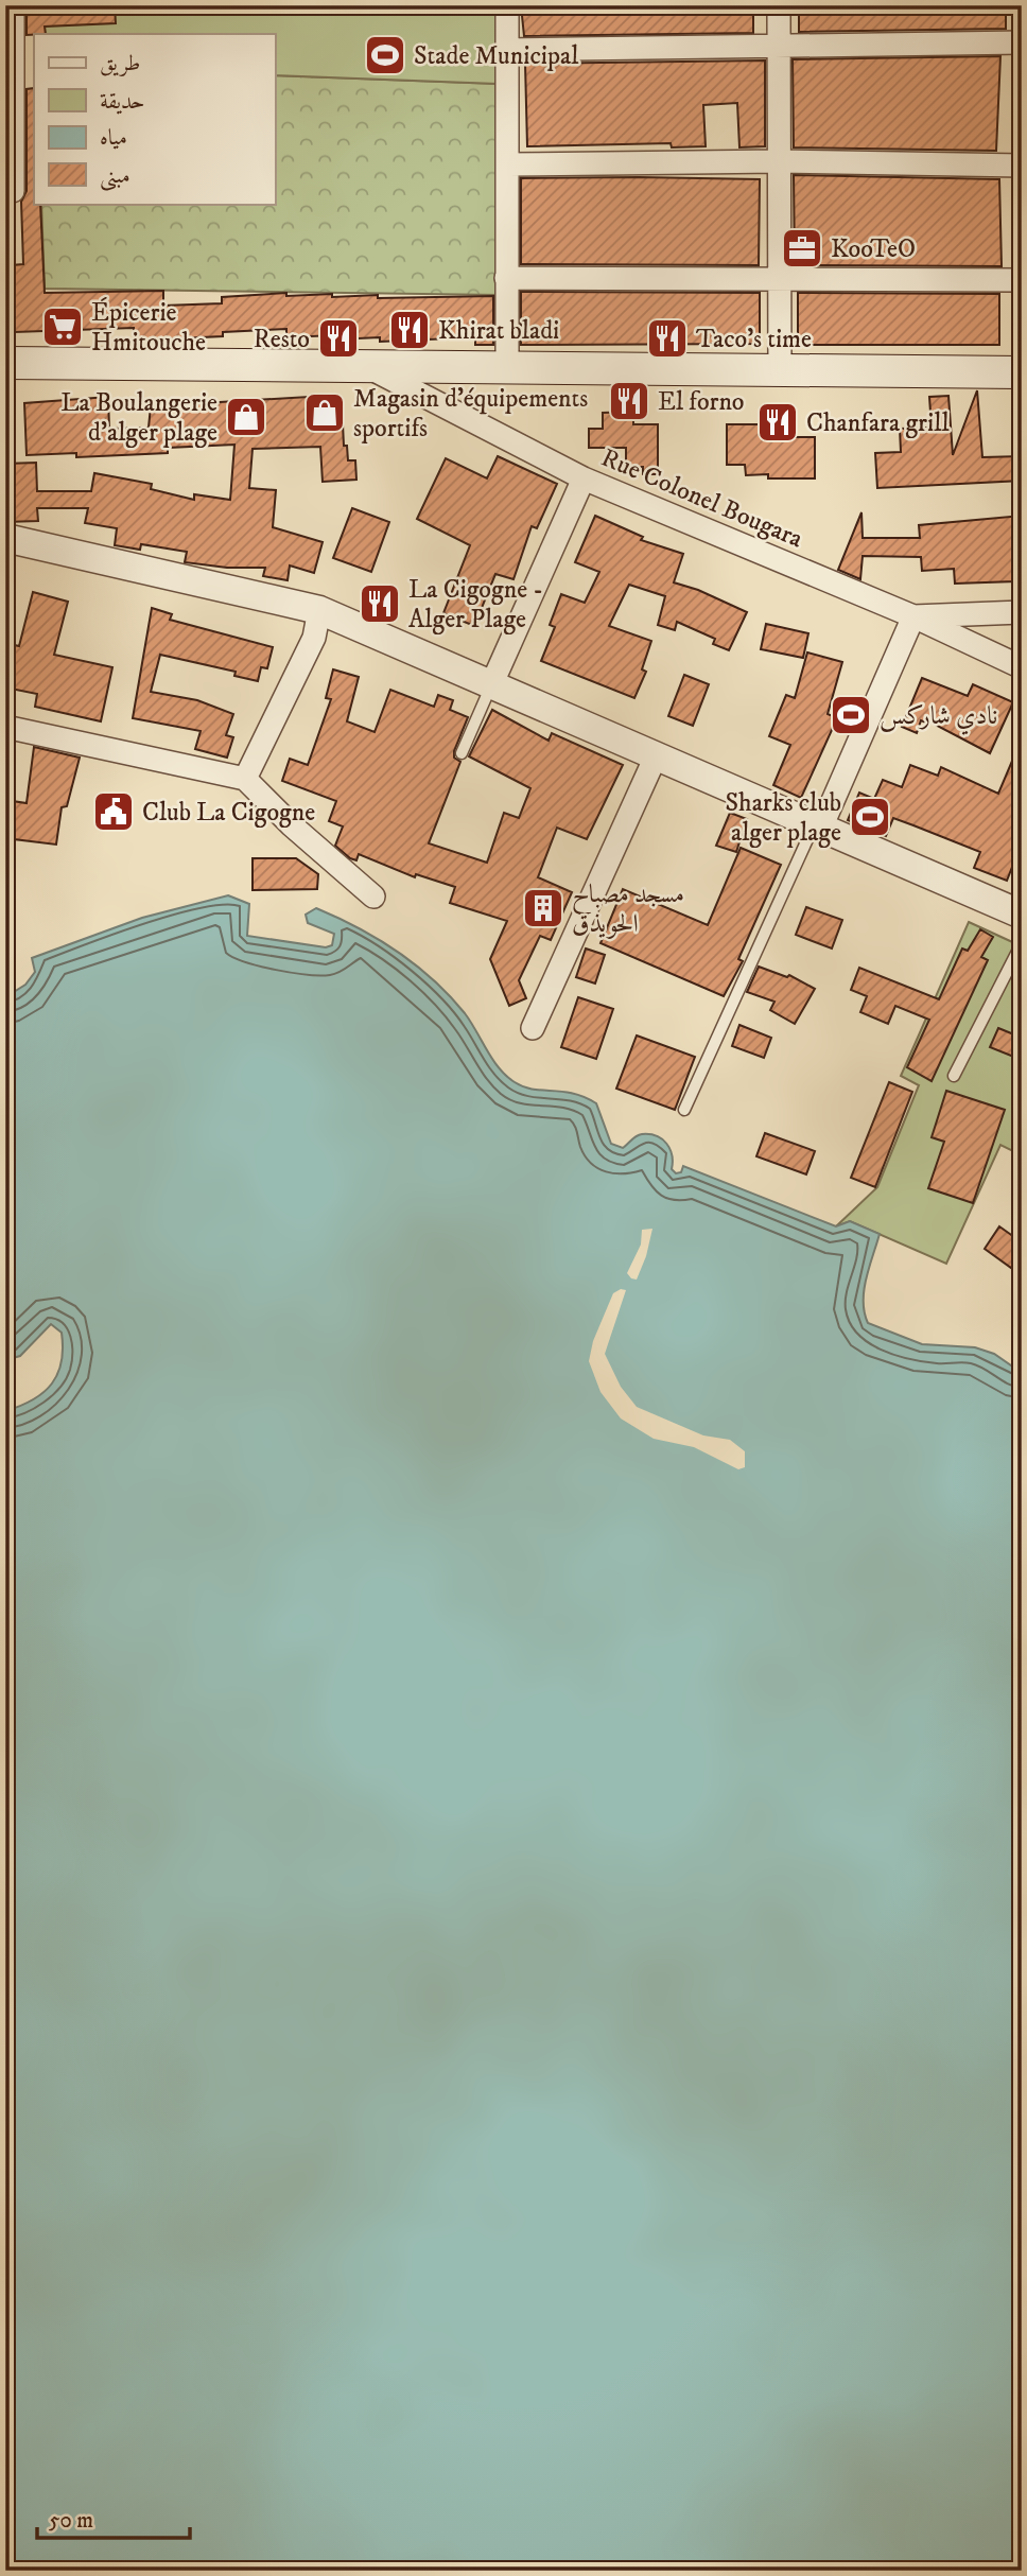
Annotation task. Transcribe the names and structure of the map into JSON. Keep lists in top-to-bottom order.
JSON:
{
  "streets": {
    "street": ["Rue Colonel Bougara"]
  },
  "places": {
    "sports": ["Stade Municipal", "نادي شاركس", "Sharks club alger plage"],
    "office": ["KooTeO"],
    "supermarket": ["Épicerie Hmitouche"],
    "restaurant": [
      "Khirat bladi",
      "Resto",
      "Taco's time",
      "El forno",
      "Chanfara grill",
      "La Cigogne - Alger Plage"
    ],
    "shop": ["Magasin d'équipements sportifs", "La Boulangerie d'alger plage"],
    "public building": ["Club La Cigogne"],
    "building": ["مسجد مصباح الحويذق"]
  },
  "legend": [
    "طريق",
    "حديقة",
    "مياه",
    "مبنى"
  ],
  "scale_bar": "50 m"
}
